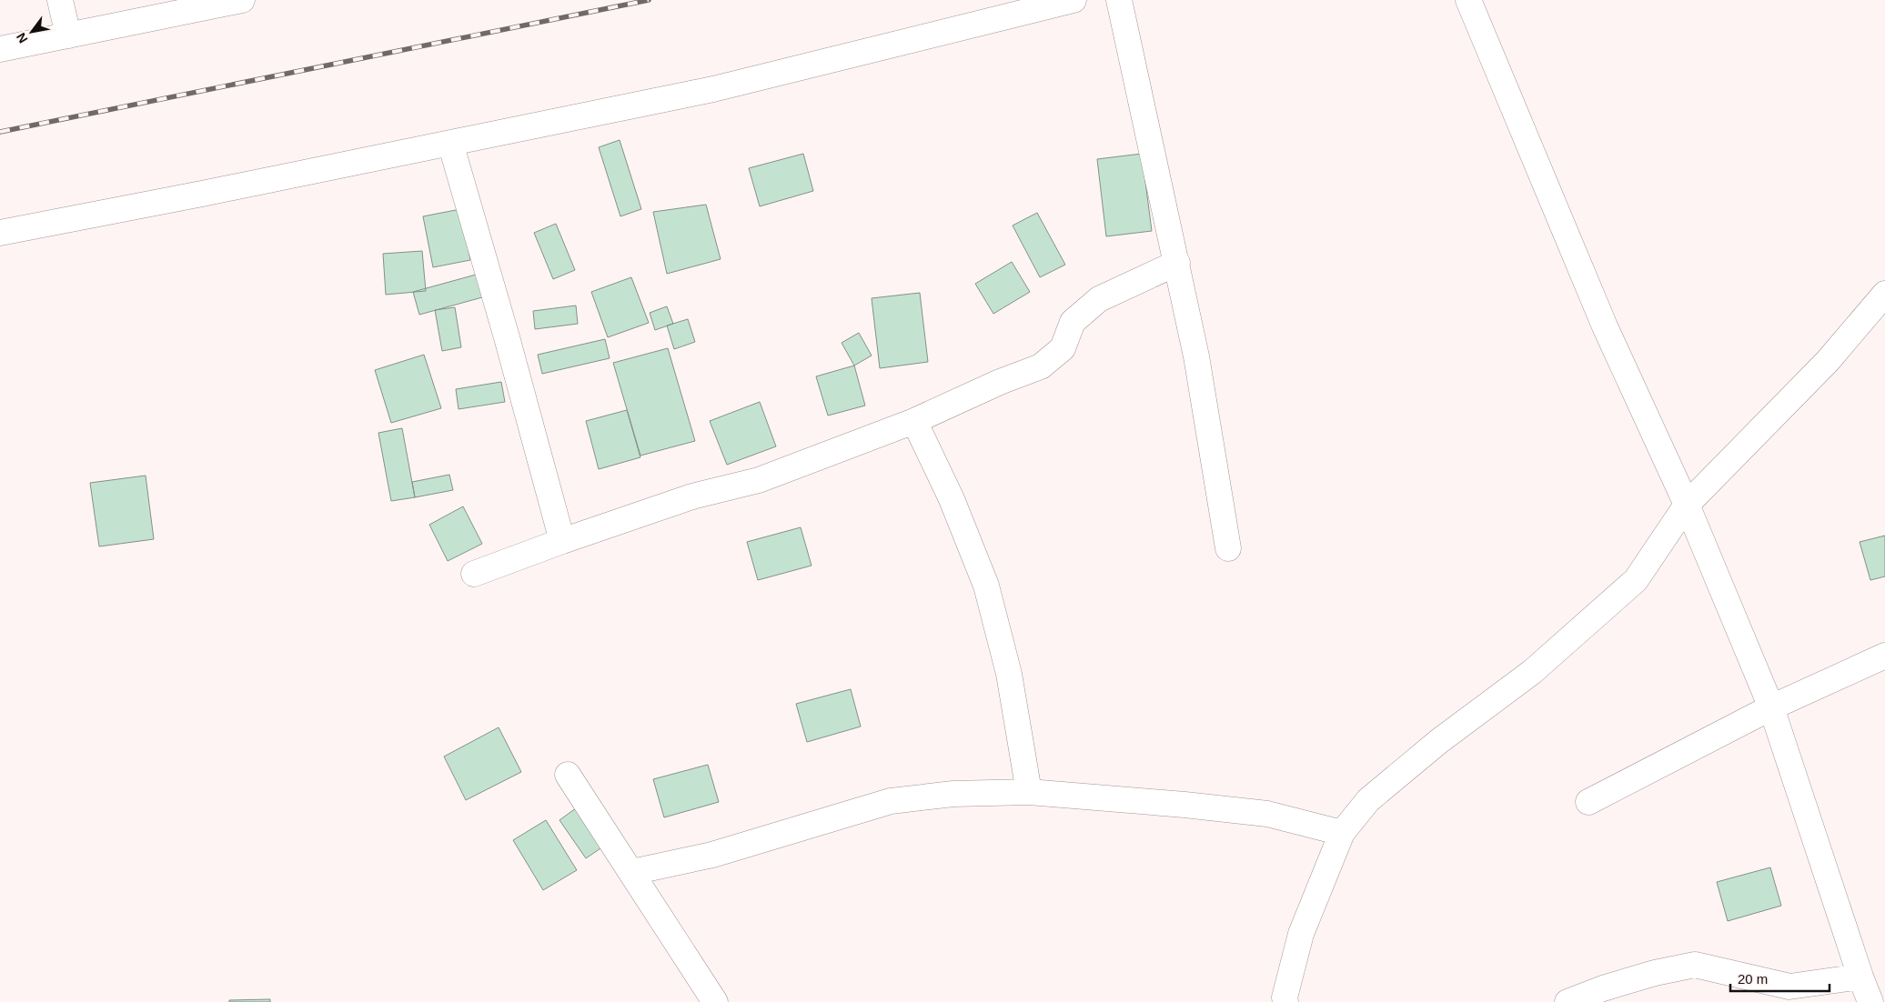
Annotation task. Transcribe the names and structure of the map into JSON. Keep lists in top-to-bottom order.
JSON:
{
  "scale_bar": "20 m",
  "north": "bottom left"
}
